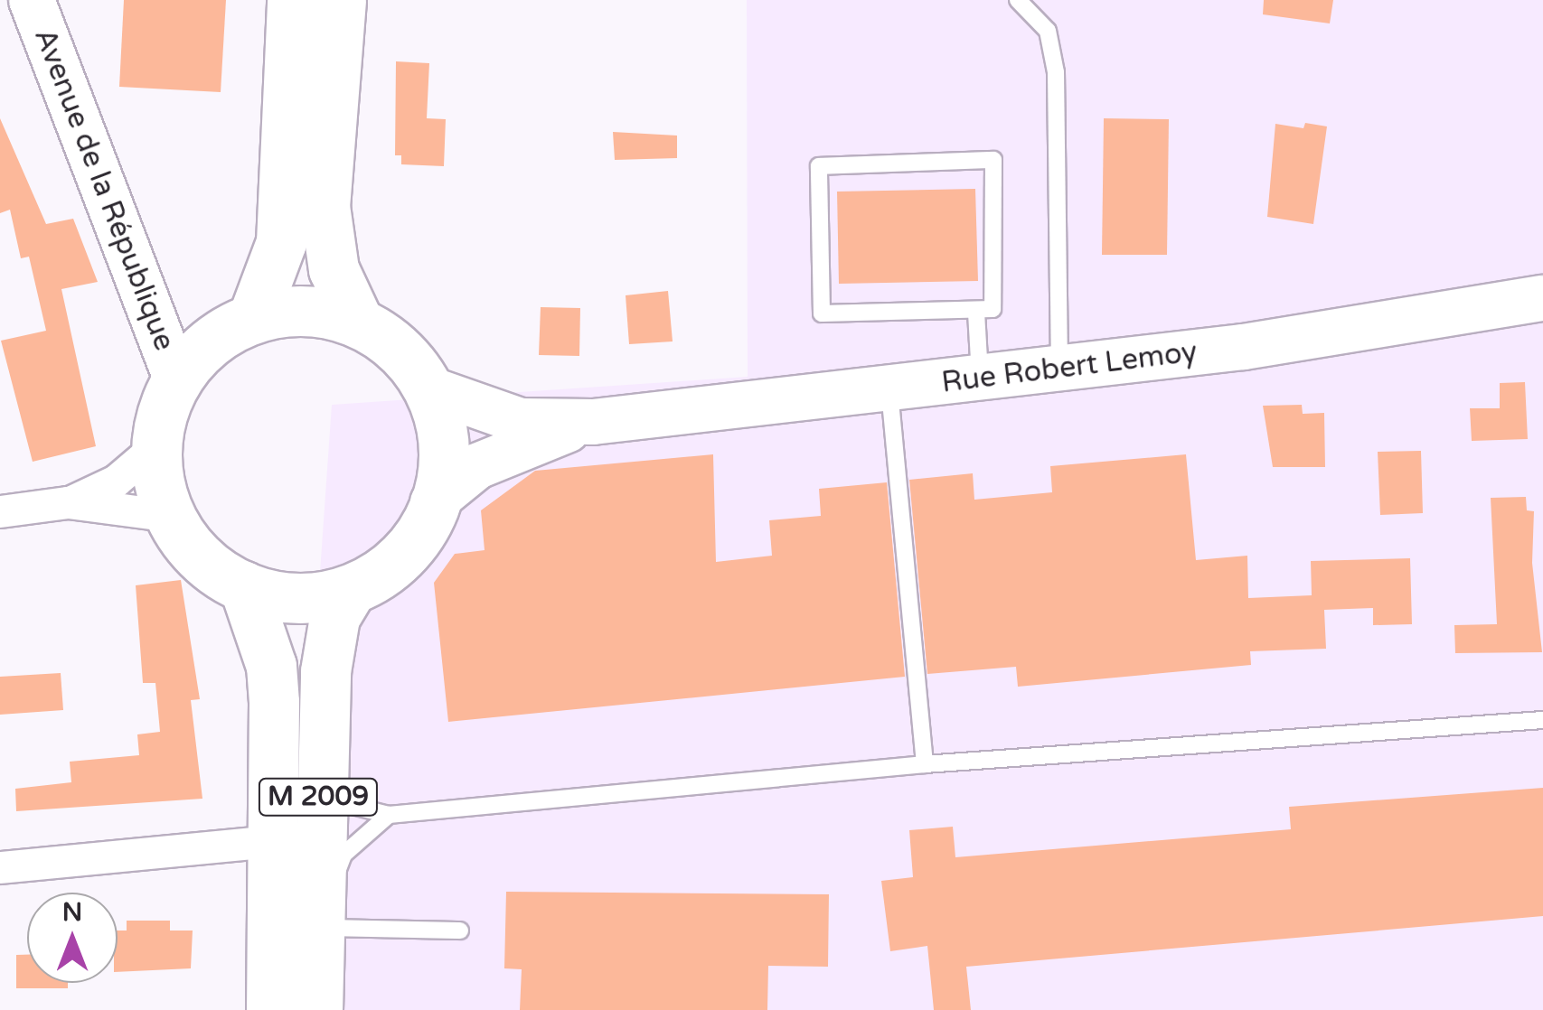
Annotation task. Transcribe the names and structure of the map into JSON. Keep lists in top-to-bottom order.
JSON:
{
  "streets": {
    "main road": ["Avenue de la République", "Rue Robert Lemoy", "M 2009"]
  },
  "crossings": [
    ["Avenue de la République", "Rue Robert Lemoy"],
    ["Avenue de la République", "M 2009"],
    ["Rue Robert Lemoy", "M 2009"]
  ],
  "north": "top"
}
